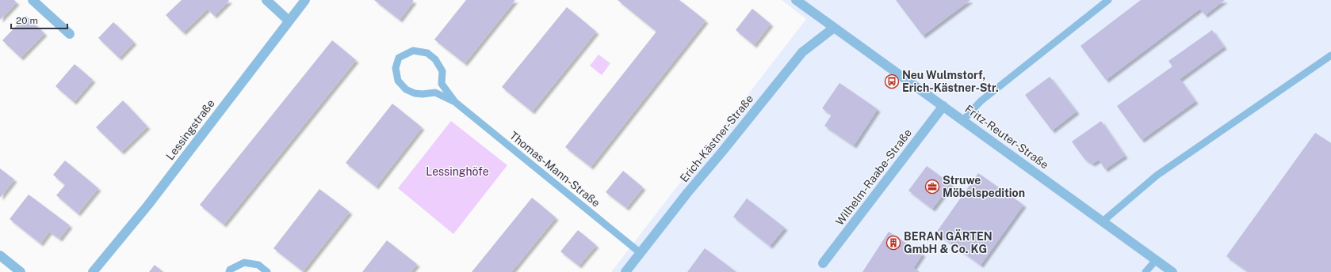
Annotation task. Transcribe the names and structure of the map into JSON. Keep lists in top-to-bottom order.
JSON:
{
  "streets": {
    "street": [
      "Lessingstraße",
      "Fritz-Reuter-Straße",
      "Erich-Kästner-Straße",
      "Wilhelm-Raabe-Straße"
    ],
    "lane": ["Thomas-Mann-Straße"]
  },
  "crossings": [
    ["Fritz-Reuter-Straße", "Erich-Kästner-Straße"],
    ["Fritz-Reuter-Straße", "Wilhelm-Raabe-Straße"],
    ["Erich-Kästner-Straße", "Thomas-Mann-Straße"]
  ],
  "parks": ["Lessinghöfe"],
  "places": {
    "bus stop": ["Neu Wulmstorf, Erich-Kästner-Str."],
    "office": ["Struwe Möbelspedition"],
    "building": ["BERAN GÄRTEN GmbH & Co. KG"]
  },
  "scale_bar": "20 m"
}
